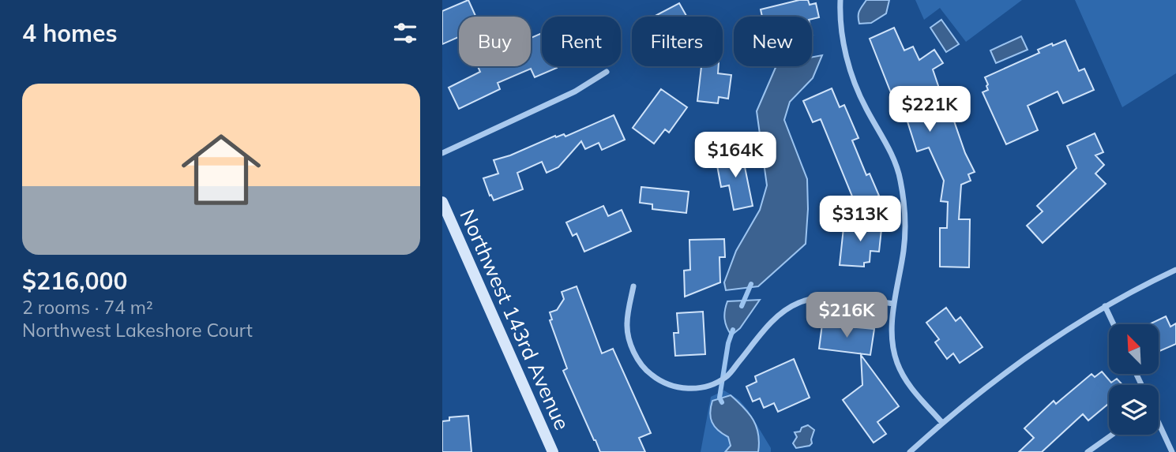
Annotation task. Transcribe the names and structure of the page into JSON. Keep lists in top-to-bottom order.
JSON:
{
  "streets": {
    "main road": ["Northwest 143rd Avenue"]
  },
  "north": "top left",
  "page": {
    "heading": "4 homes",
    "chip": [
      "Buy",
      "Rent",
      "Filters",
      "New"
    ],
    "list": [
      {
        "name": "$216,000",
        "note": "2 rooms · 74 m² · Northwest Lakeshore Court"
      }
    ],
    "price": [
      "$221K",
      "$164K",
      "$313K",
      "$216K"
    ]
  }
}
